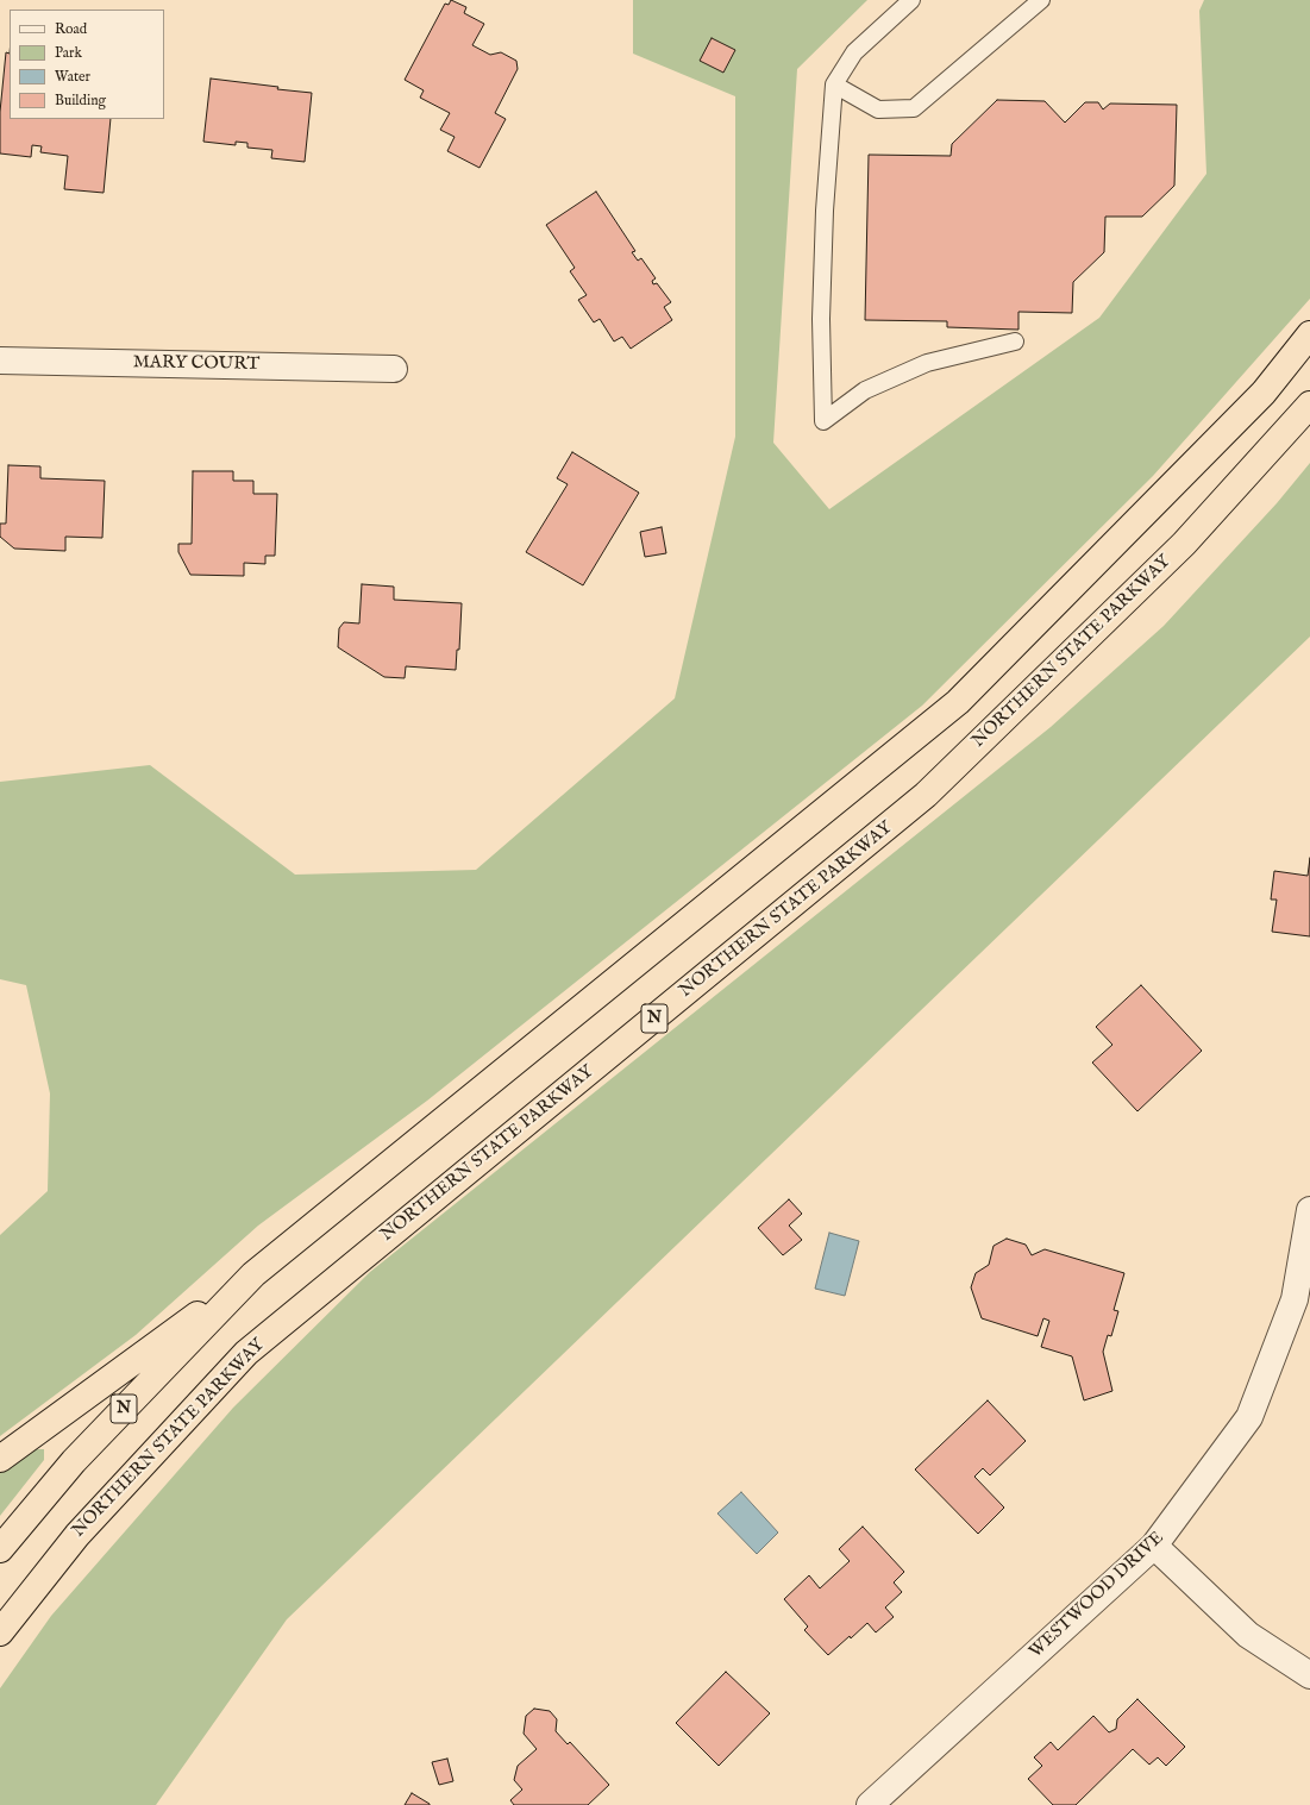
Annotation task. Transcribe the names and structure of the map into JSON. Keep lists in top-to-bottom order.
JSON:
{
  "streets": {
    "highway": ["NORTHERN STATE PARKWAY", "N"],
    "street": ["MARY COURT", "WESTWOOD DRIVE"]
  },
  "legend": [
    "Road",
    "Park",
    "Water",
    "Building"
  ]
}
